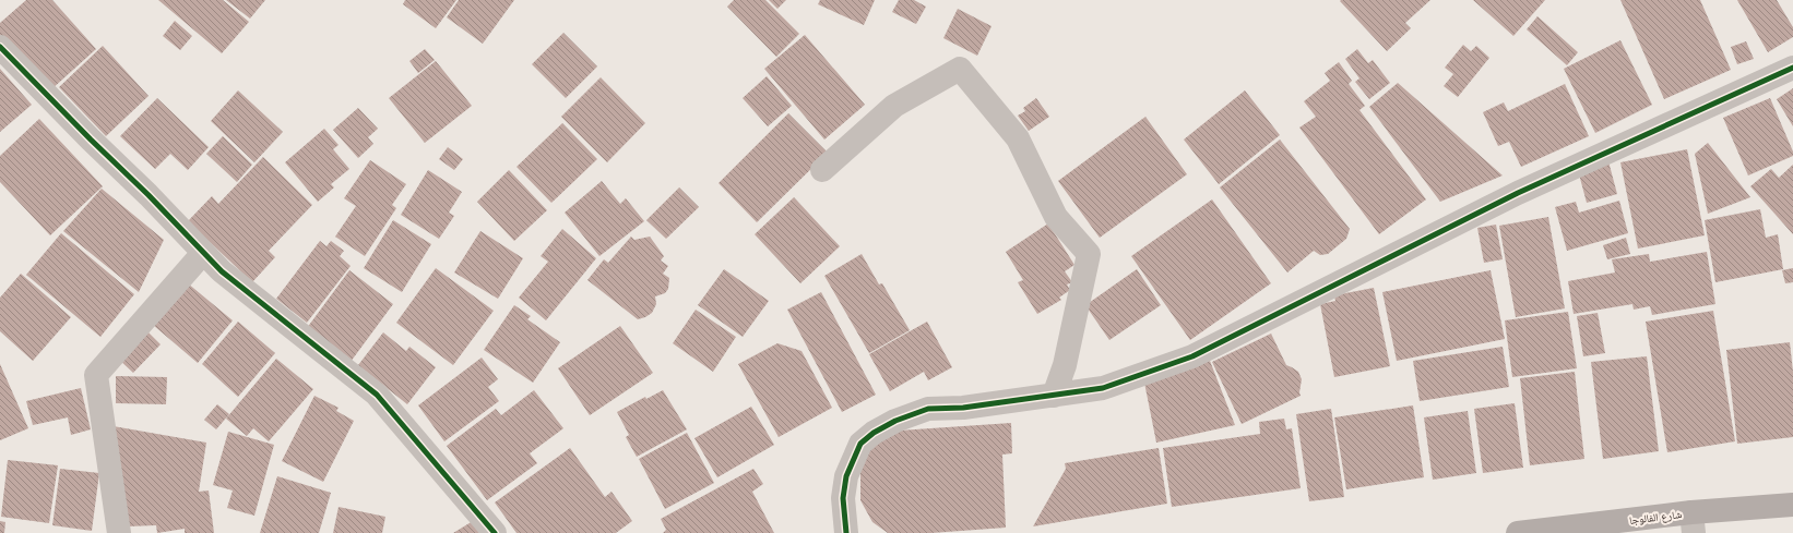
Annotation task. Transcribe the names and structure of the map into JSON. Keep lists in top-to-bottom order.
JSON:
{
  "streets": {
    "main road": ["شارع الفالوجا"]
  }
}
